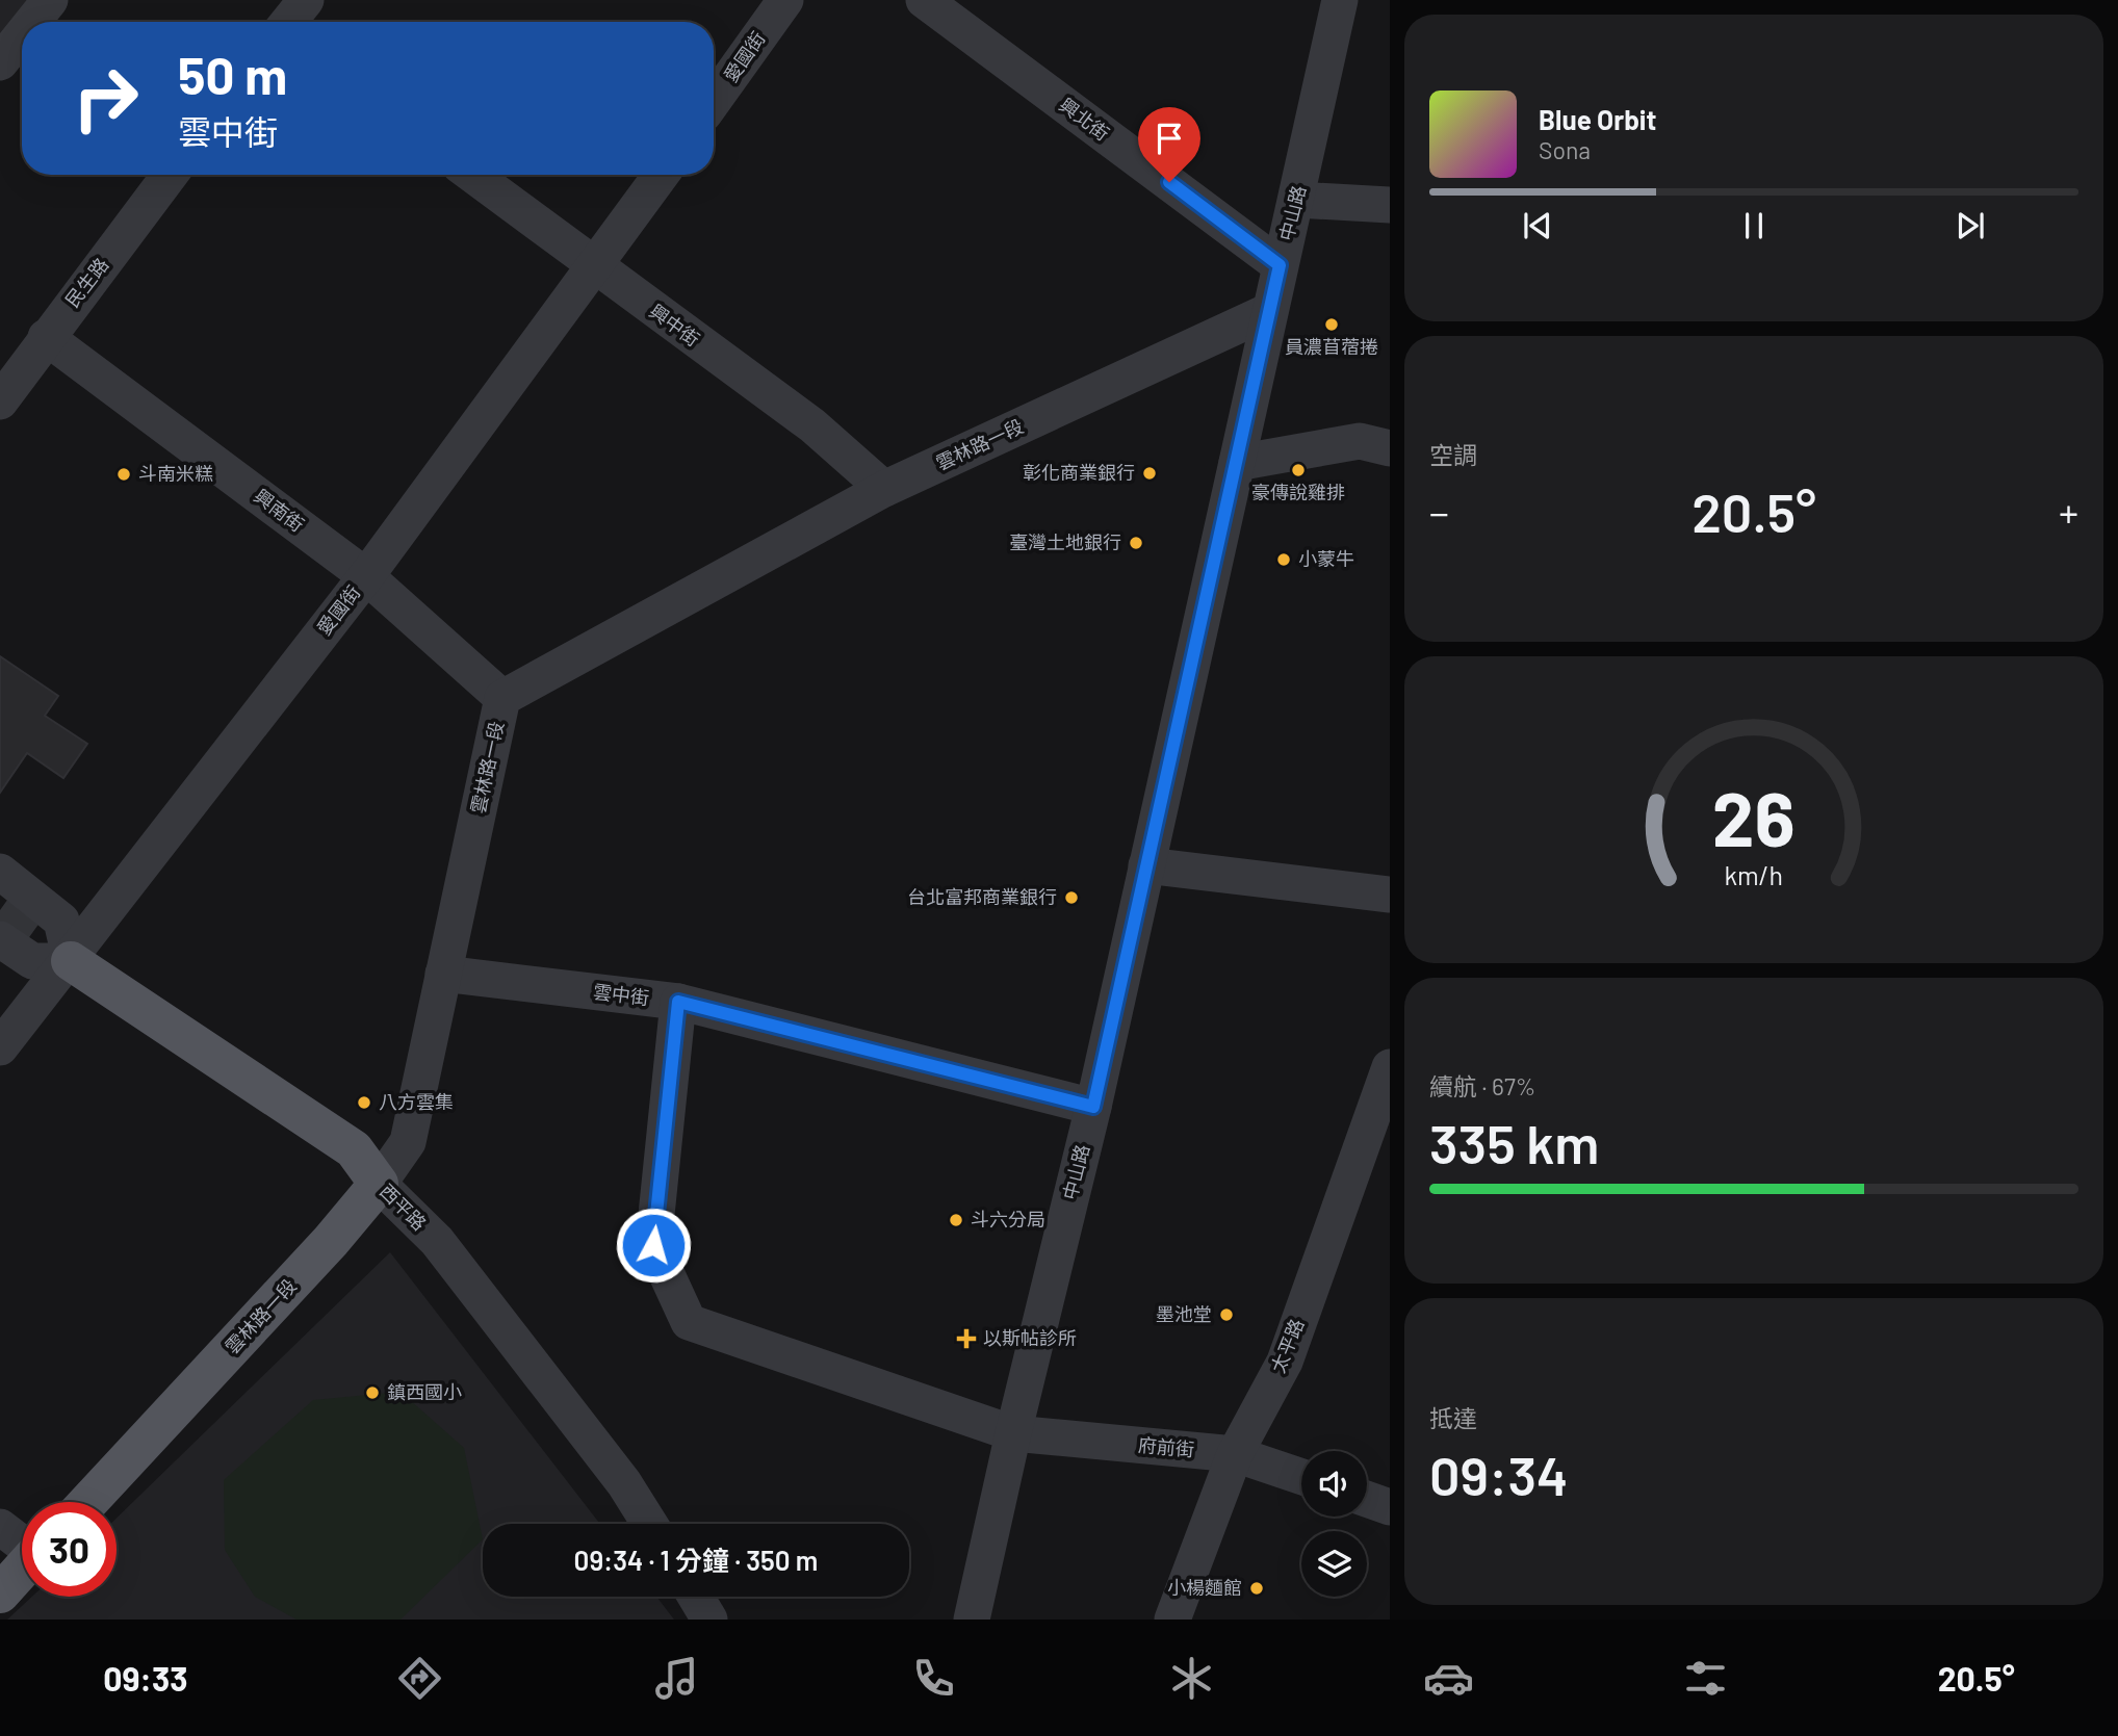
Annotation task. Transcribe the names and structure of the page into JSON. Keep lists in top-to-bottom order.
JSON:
{
  "streets": {
    "main road": ["雲林路一段", "西平路"],
    "street": [
      "愛國街",
      "興北街",
      "中山路",
      "民生路",
      "興中街",
      "興南街",
      "雲中街",
      "太平路",
      "府前街"
    ]
  },
  "crossings": [
    ["愛國街", "興中街"],
    ["愛國街", "興南街"],
    ["愛國街", "西平路"],
    ["興北街", "中山路"],
    ["中山路", "雲林路一段"],
    ["中山路", "雲中街"],
    ["中山路", "府前街"],
    ["民生路", "興南街"],
    ["興中街", "雲林路一段"],
    ["雲林路一段", "興南街"],
    ["雲林路一段", "雲中街"],
    ["雲林路一段", "西平路"],
    ["雲中街", "府前街"],
    ["太平路", "府前街"]
  ],
  "places": {
    "other": [
      "員濃苜蓿捲",
      "豪傳說雞排",
      "彰化商業銀行",
      "斗南米糕",
      "臺灣土地銀行",
      "小蒙牛",
      "台北富邦商業銀行",
      "八方雲集",
      "斗六分局",
      "墨池堂",
      "鎮西國小",
      "小楊麵館"
    ],
    "health": ["以斯帖診所"]
  },
  "page": {
    "turn": ["50 m", "雲中街"],
    "song": ["Blue Orbit", "Sona"],
    "tile": [
      "空調",
      ["續航 · 67%", "335 km"],
      ["抵達", "09:34"]
    ],
    "heat": ["−", "20.5°", "+"],
    "limit": "30",
    "trip": "09:34 · 1 分鐘 · 350 m",
    "tabs": ["09:33", "20.5°"],
    "gauge": ["26", "km/h"]
  }
}
